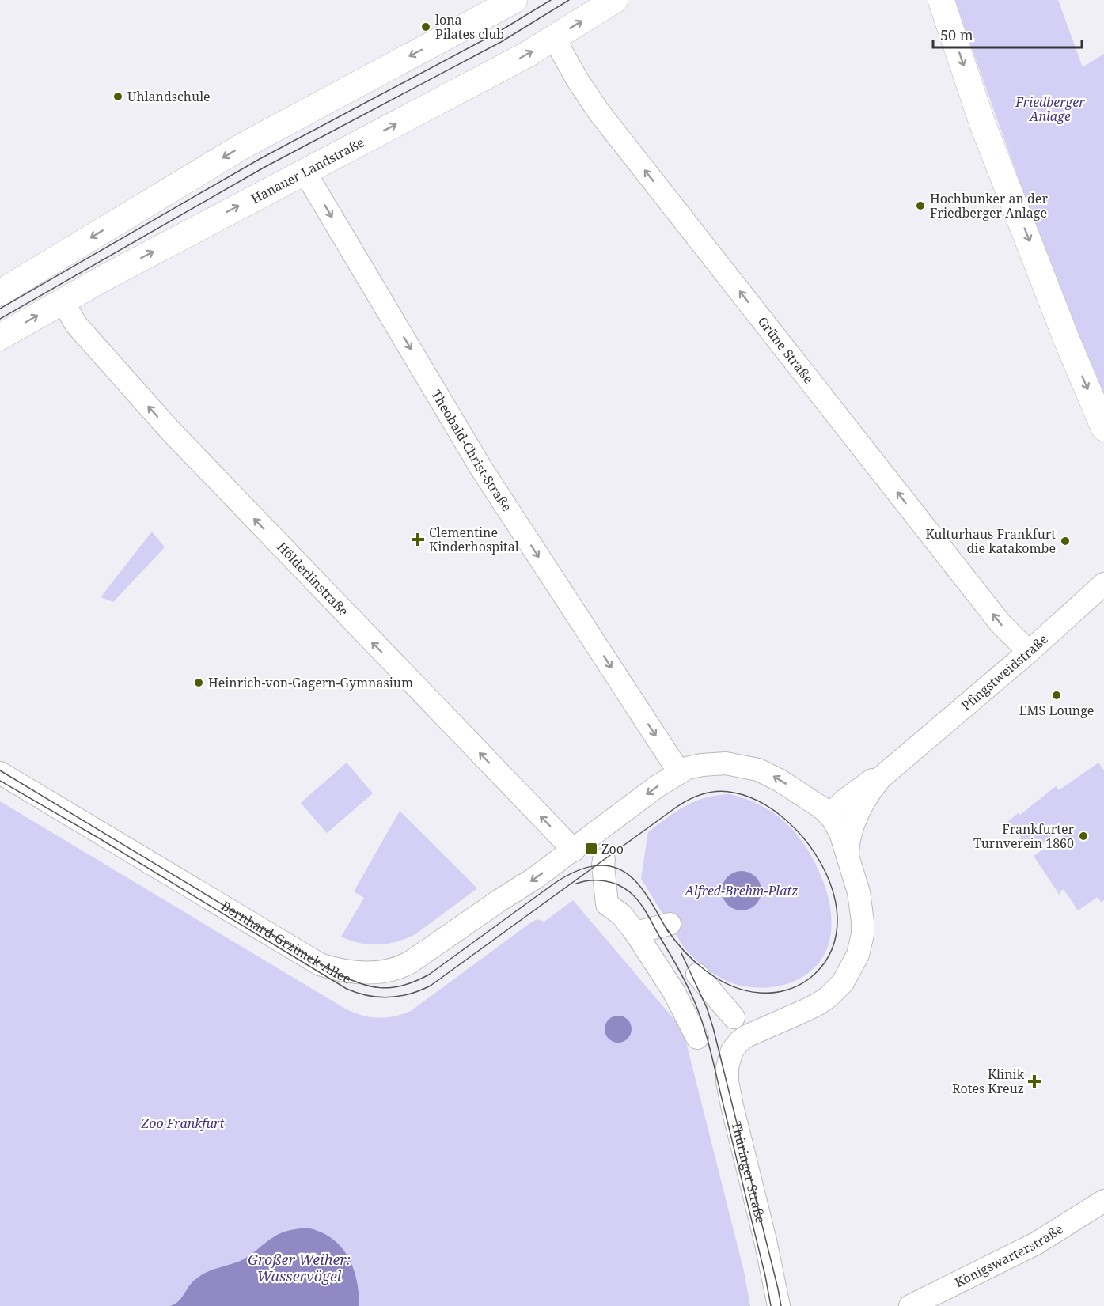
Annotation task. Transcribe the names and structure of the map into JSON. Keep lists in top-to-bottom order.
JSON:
{
  "streets": {
    "main road": ["Hanauer Landstraße"],
    "street": [
      "Grüne Straße",
      "Theobald-Christ-Straße",
      "Hölderlinstraße",
      "Pfingstweidstraße",
      "Bernhard-Grzimek-Allee",
      "Thüringer Straße",
      "Königswarterstraße"
    ]
  },
  "crossings": [
    ["Hanauer Landstraße", "Grüne Straße"],
    ["Hanauer Landstraße", "Theobald-Christ-Straße"],
    ["Hanauer Landstraße", "Hölderlinstraße"],
    ["Grüne Straße", "Pfingstweidstraße"],
    ["Hölderlinstraße", "Bernhard-Grzimek-Allee"],
    ["Pfingstweidstraße", "Thüringer Straße"]
  ],
  "one_way": [
    "Grüne Straße",
    "Theobald-Christ-Straße",
    "Hölderlinstraße",
    "Bernhard-Grzimek-Allee"
  ],
  "water": ["Großer Weiher: Wasservögel"],
  "parks": ["Friedberger Anlage", "Alfred-Brehm-Platz", "Zoo Frankfurt"],
  "places": {
    "other": [
      "lona Pilates club",
      "Uhlandschule",
      "Hochbunker an der Friedberger Anlage",
      "Kulturhaus Frankfurt die katakombe",
      "Heinrich-von-Gagern-Gymnasium",
      "EMS Lounge",
      "Frankfurter Turnverein 1860"
    ],
    "health": ["Clementine Kinderhospital", "Klinik Rotes Kreuz"],
    "transit": ["Zoo"]
  },
  "scale_bar": "50 m"
}
